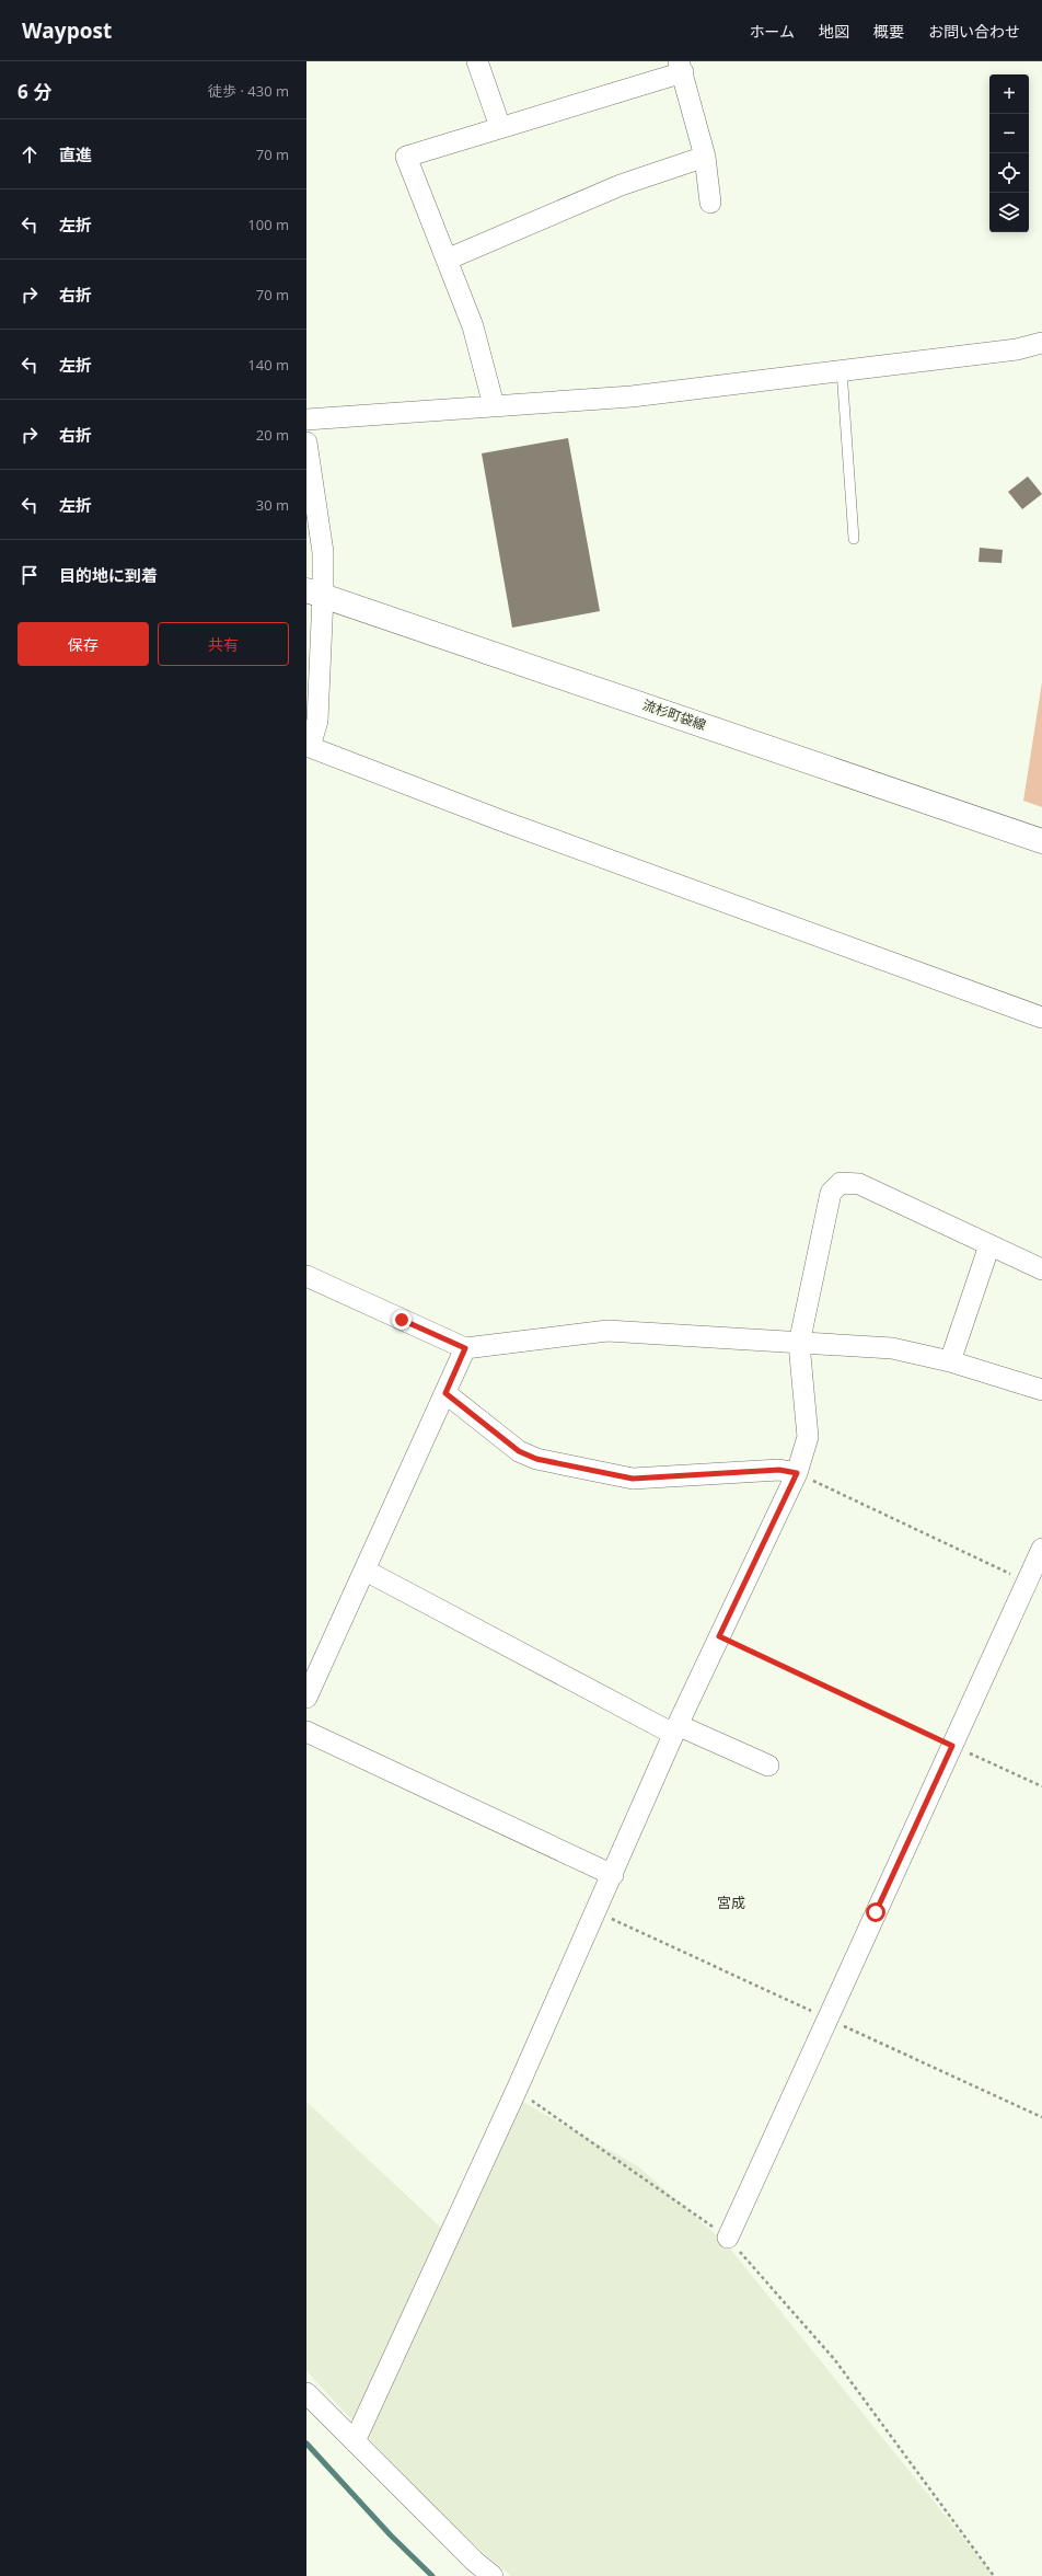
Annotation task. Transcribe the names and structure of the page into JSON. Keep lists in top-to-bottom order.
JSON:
{
  "streets": {
    "main road": ["流杉町袋線"]
  },
  "districts": ["宮成"],
  "page": {
    "header": "Waypost",
    "nav": [
      "ホーム",
      "地図",
      "概要",
      "お問い合わせ"
    ],
    "heading": ["6 分", "徒歩 · 430 m"],
    "map_buttons": ["+", "−"],
    "list": [
      ["直進", "70 m"],
      ["左折", "100 m"],
      ["右折", "70 m"],
      ["左折", "140 m"],
      ["右折", "20 m"],
      ["左折", "30 m"],
      "目的地に到着"
    ],
    "buttons": ["保存", "共有"]
  }
}
